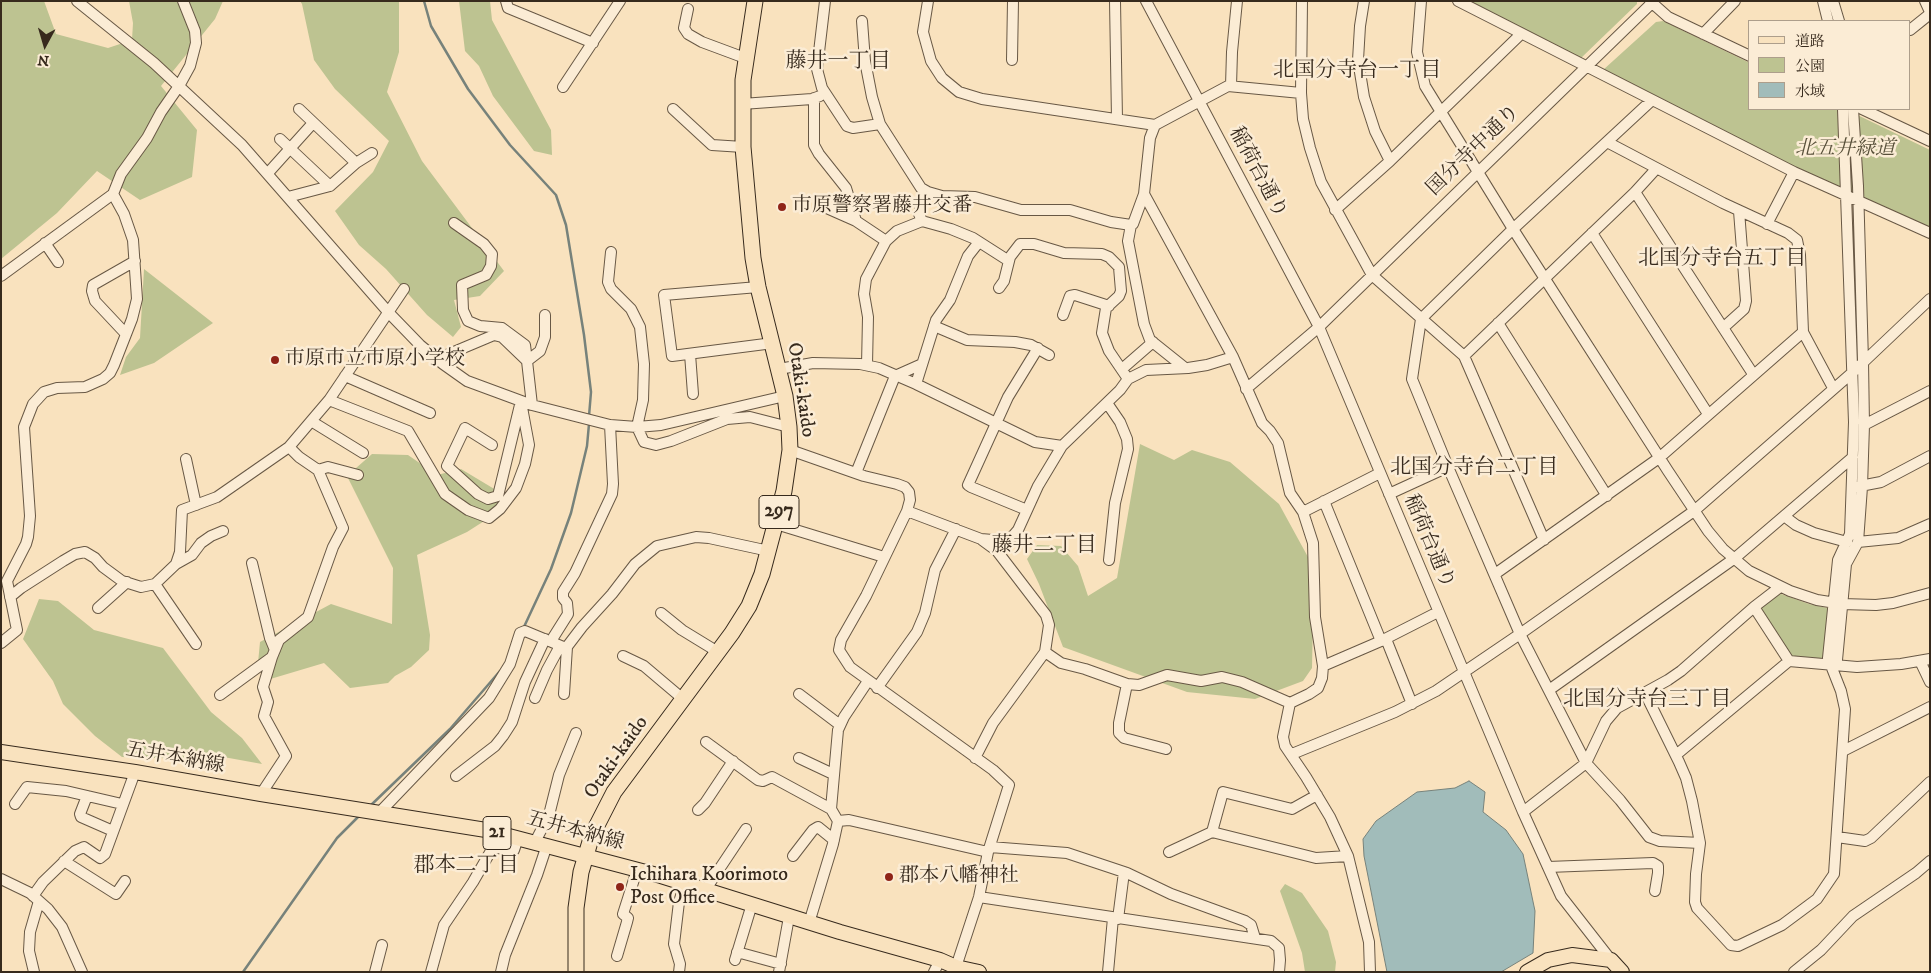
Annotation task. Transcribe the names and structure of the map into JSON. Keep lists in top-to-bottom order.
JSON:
{
  "streets": {
    "highway": ["Otaki-kaido", "297"],
    "main road": ["五井本納線", "21"],
    "street": ["国分寺中通り", "稲荷台通り"]
  },
  "crossings": [
    ["国分寺中通り", "稲荷台通り"],
    ["Otaki-kaido", "五井本納線"]
  ],
  "districts": [
    "藤井一丁目",
    "北国分寺台一丁目",
    "北国分寺台五丁目",
    "北国分寺台二丁目",
    "藤井二丁目",
    "北国分寺台三丁目",
    "郡本二丁目"
  ],
  "parks": ["北五井緑道"],
  "places": [
    "市原警察署藤井交番",
    "市原市立市原小学校",
    "郡本八幡神社",
    "Ichihara Koorimoto Post Office"
  ],
  "legend": ["道路", "公園", "水域"],
  "north": "bottom"
}
